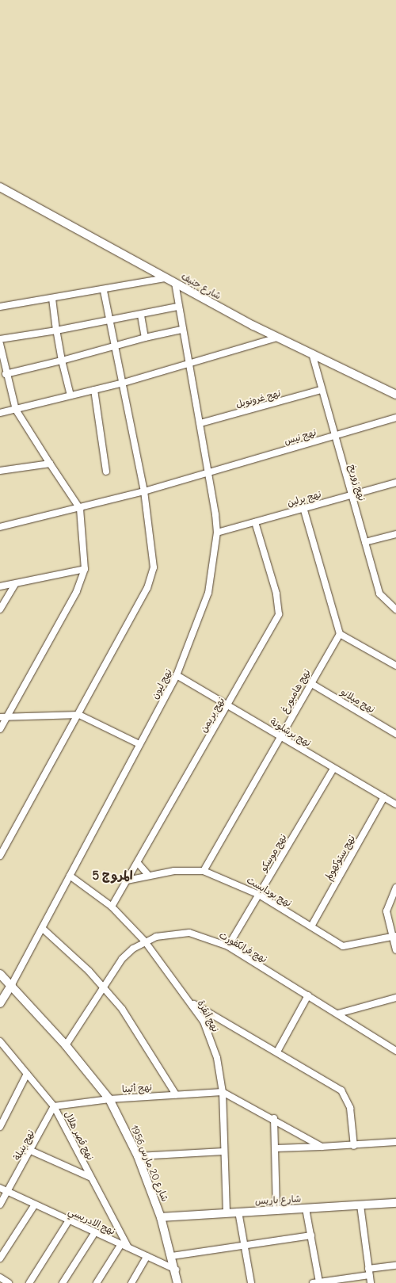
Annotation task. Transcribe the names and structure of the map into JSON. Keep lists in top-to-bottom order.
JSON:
{
  "streets": {
    "street": [
      "شارع جنيف",
      "نهج غرونوبل",
      "نهج نيس",
      "نهج زوريخ",
      "نهج برلين",
      "نهج ليون",
      "نهج هامبورغ",
      "نهج ميلانو",
      "نهج بريمن",
      "نهج برشلونة",
      "نهج موسكو",
      "نهج ستوكهولم",
      "نهج بودابست",
      "نهج فرانكفورت",
      "نهج أنقرة",
      "نهج أثينا",
      "نهج قصر هلال",
      "نهج بنبلة",
      "شارع 20 مارس 1956",
      "شارع باريس",
      "نهج الادريسي"
    ]
  },
  "crossings": [
    ["شارع جنيف", "نهج زوريخ"],
    ["شارع جنيف", "نهج ليون"],
    ["نهج غرونوبل", "نهج زوريخ"],
    ["نهج غرونوبل", "نهج ليون"],
    ["نهج نيس", "نهج زوريخ"],
    ["نهج نيس", "نهج ليون"],
    ["نهج زوريخ", "نهج برلين"],
    ["نهج برلين", "نهج ليون"],
    ["نهج برلين", "نهج بريمن"],
    ["نهج ليون", "نهج برشلونة"],
    ["نهج ليون", "نهج أنقرة"],
    ["نهج ليون", "شارع 20 مارس 1956"],
    ["نهج هامبورغ", "نهج ميلانو"],
    ["نهج هامبورغ", "نهج برشلونة"],
    ["نهج هامبورغ", "نهج بودابست"],
    ["نهج بريمن", "نهج برشلونة"],
    ["نهج بريمن", "نهج بودابست"],
    ["نهج بريمن", "نهج أنقرة"],
    ["نهج برشلونة", "نهج موسكو"],
    ["نهج برشلونة", "نهج ستوكهولم"],
    ["نهج موسكو", "نهج بودابست"],
    ["نهج موسكو", "نهج فرانكفورت"],
    ["نهج ستوكهولم", "نهج بودابست"],
    ["نهج فرانكفورت", "نهج أنقرة"],
    ["نهج فرانكفورت", "شارع 20 مارس 1956"],
    ["نهج أنقرة", "نهج أثينا"],
    ["نهج أنقرة", "شارع باريس"],
    ["نهج أثينا", "نهج قصر هلال"],
    ["نهج أثينا", "نهج بنبلة"],
    ["نهج أثينا", "شارع 20 مارس 1956"],
    ["نهج قصر هلال", "نهج بنبلة"],
    ["نهج قصر هلال", "نهج الادريسي"],
    ["نهج بنبلة", "نهج الادريسي"],
    ["شارع 20 مارس 1956", "شارع باريس"],
    ["شارع 20 مارس 1956", "نهج الادريسي"]
  ],
  "districts": ["المروج 5"]
}
